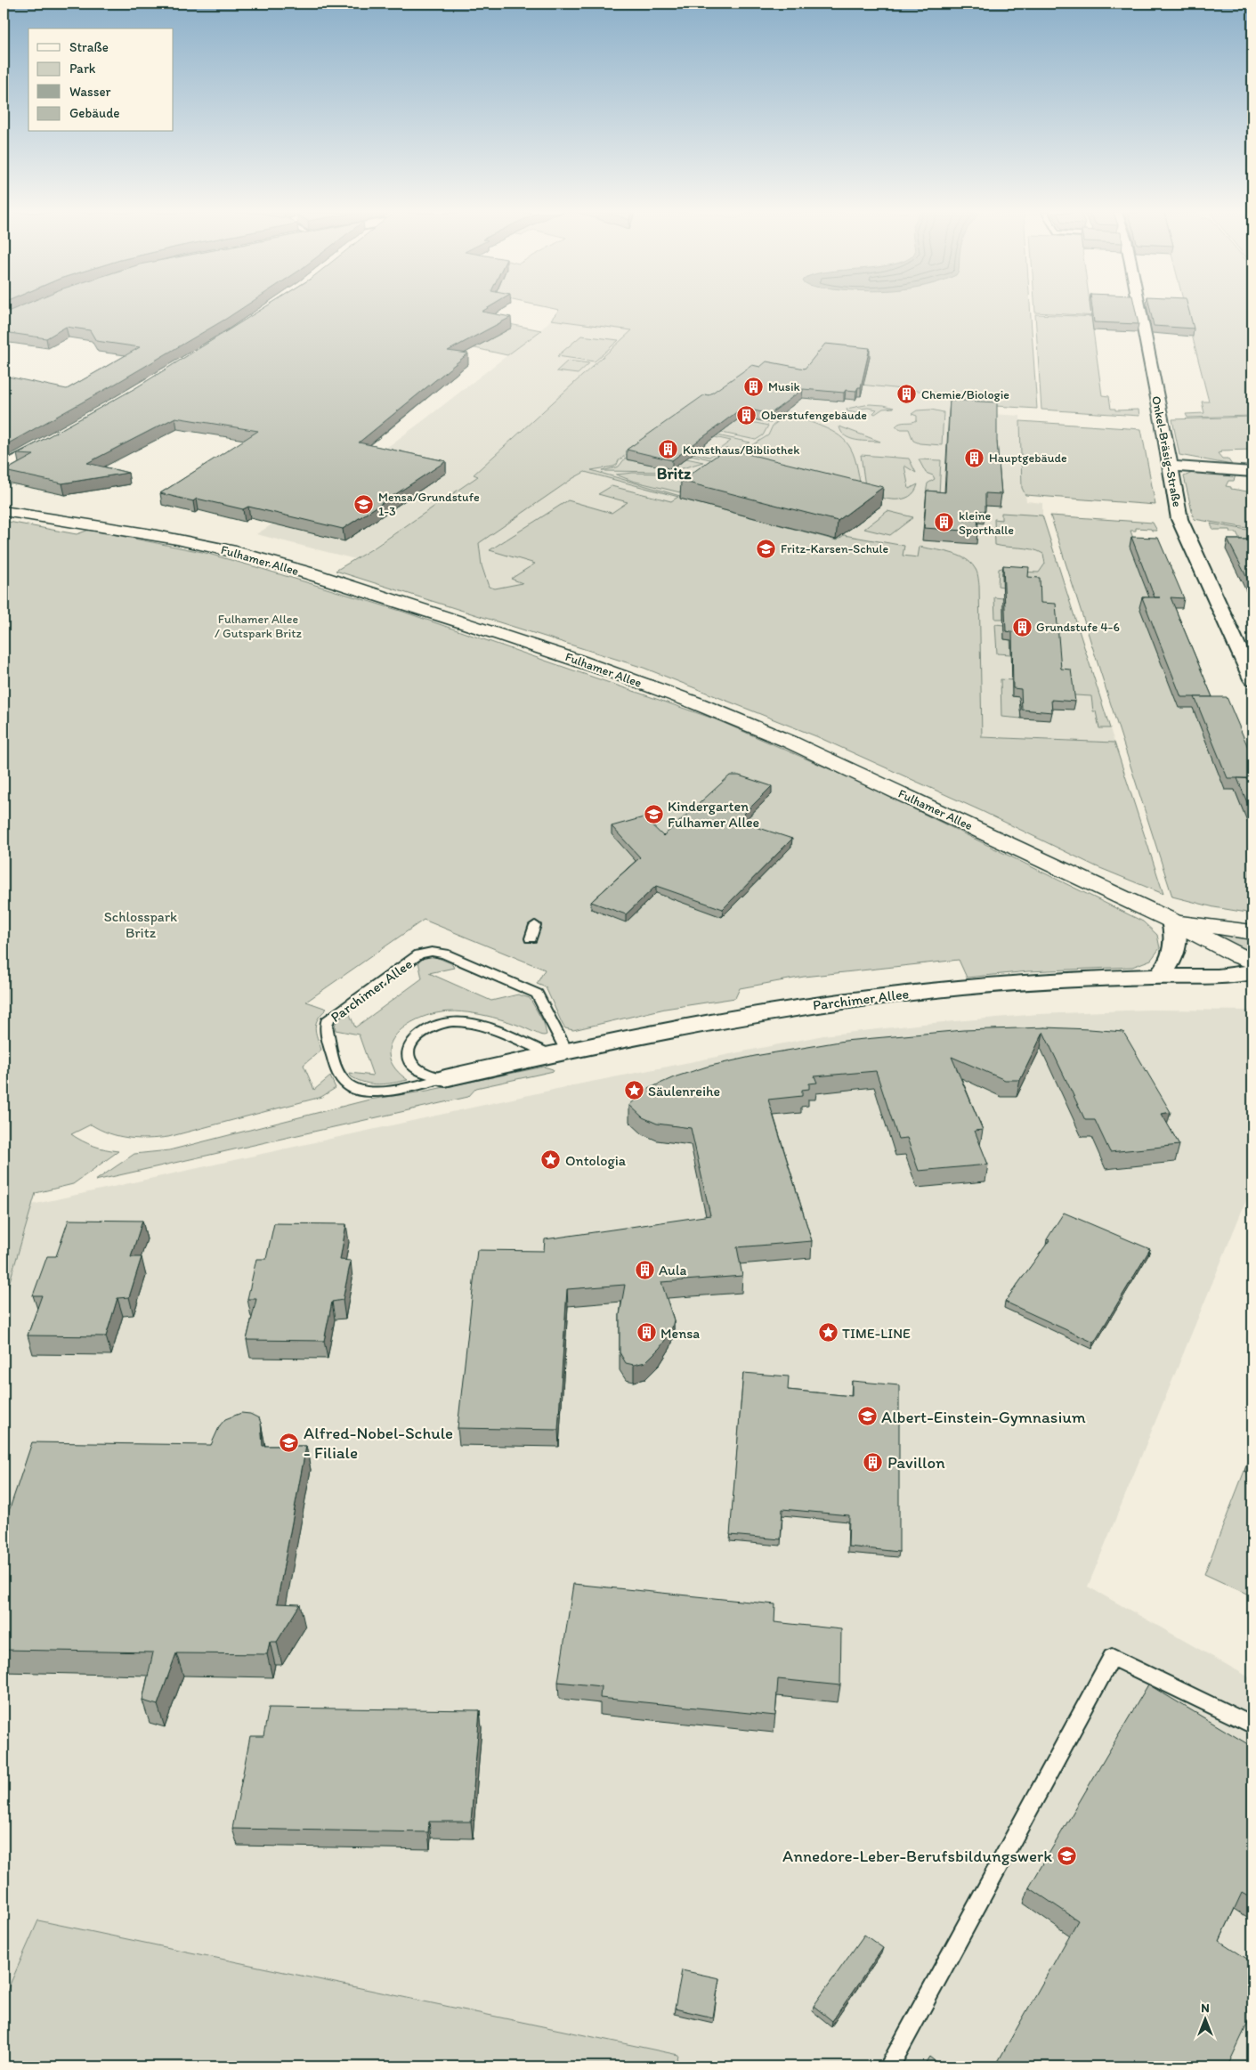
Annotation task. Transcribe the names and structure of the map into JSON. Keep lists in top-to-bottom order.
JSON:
{
  "streets": {
    "street": ["Onkel-Bräsig-Straße", "Fulhamer Allee", "Parchimer Allee"]
  },
  "districts": ["Britz"],
  "parks": ["Fulhamer Allee / Gutspark Britz", "Schlosspark Britz"],
  "places": {
    "building": [
      "Musik",
      "Chemie/Biologie",
      "Oberstufengebäude",
      "Kunsthaus/Bibliothek",
      "Hauptgebäude",
      "kleine Sporthalle",
      "Grundstufe 4-6",
      "Aula",
      "Mensa",
      "Pavillon"
    ],
    "school or university": [
      "Mensa/Grundstufe 1-3",
      "Fritz-Karsen-Schule",
      "Kindergarten Fulhamer Allee",
      "Albert-Einstein-Gymnasium",
      "Alfred-Nobel-Schule - Filiale",
      "Annedore-Leber-Berufsbildungswerk"
    ],
    "place": ["Säulenreihe", "Ontologia", "TIME-LINE"]
  },
  "legend": [
    "Straße",
    "Park",
    "Wasser",
    "Gebäude"
  ],
  "north": "top"
}
